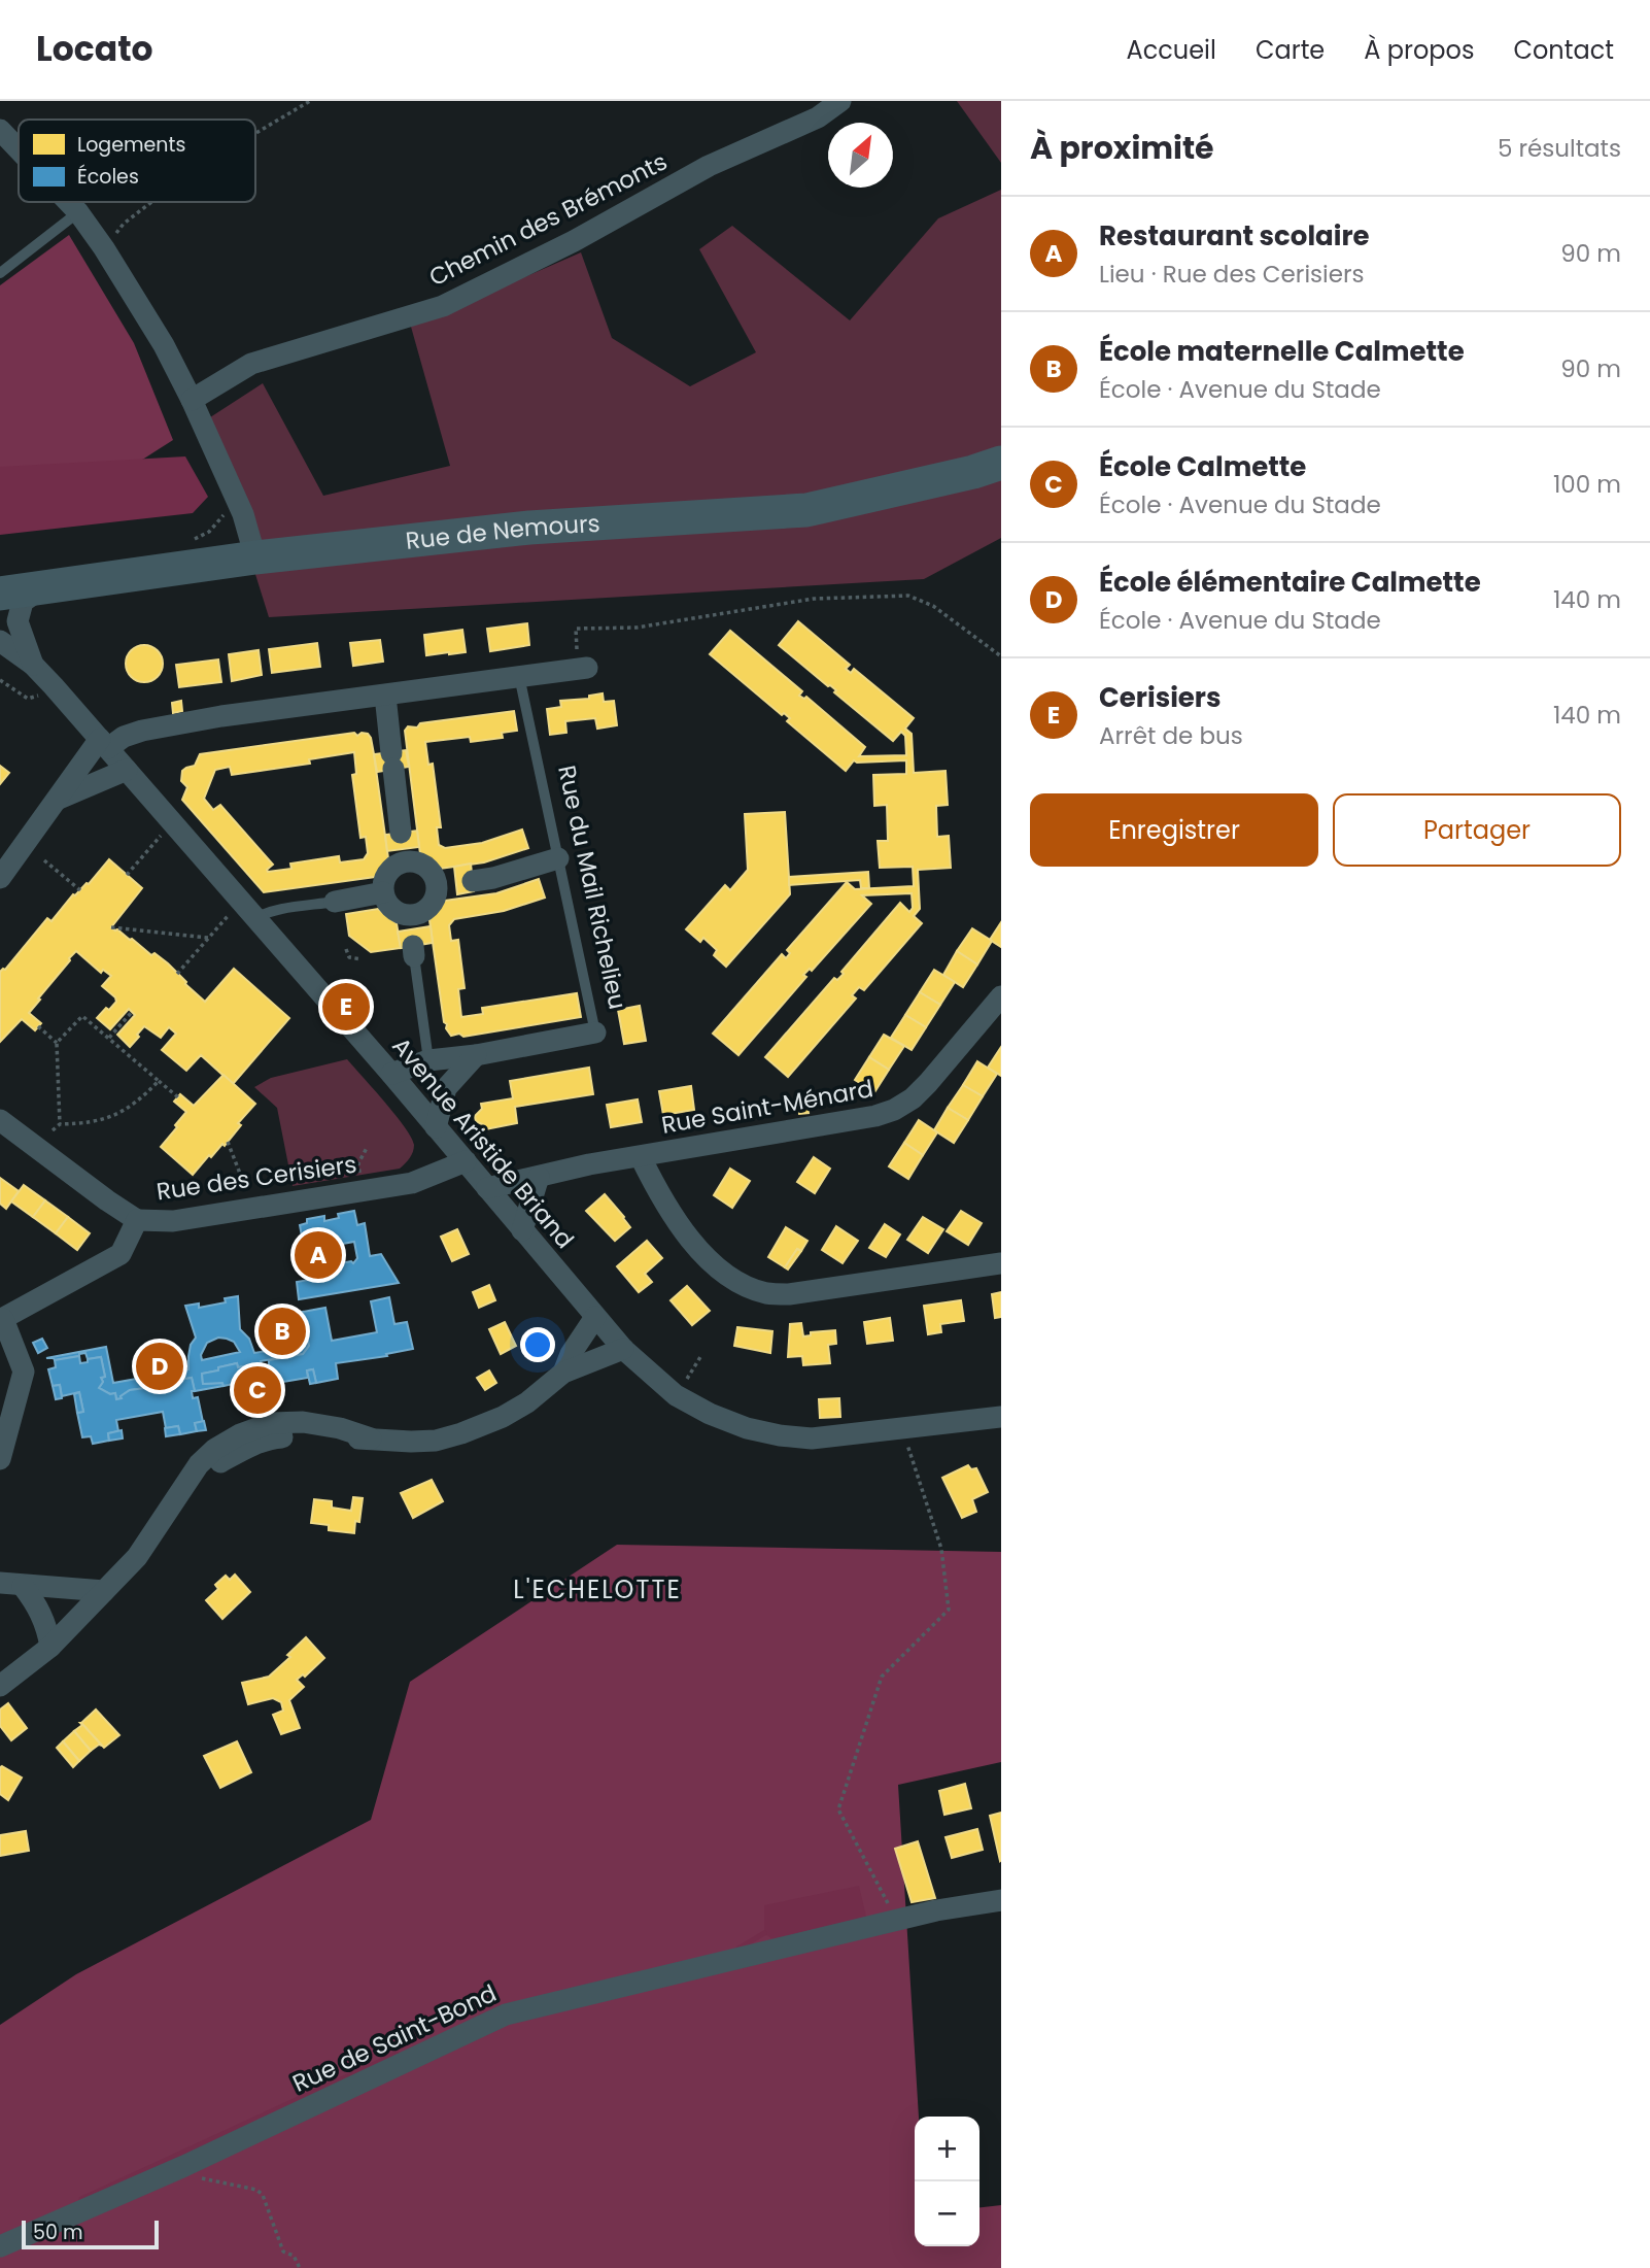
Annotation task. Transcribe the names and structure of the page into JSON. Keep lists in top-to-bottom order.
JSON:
{
  "streets": {
    "main road": ["Rue de Nemours"],
    "street": [
      "Chemin des Brémonts",
      "Rue du Mail Richelieu",
      "Rue Saint-Ménard",
      "Avenue Aristide Briand",
      "Rue des Cerisiers",
      "Rue de Saint-Bond"
    ]
  },
  "crossings": [
    ["Rue du Mail Richelieu", "Avenue Aristide Briand"],
    ["Rue Saint-Ménard", "Avenue Aristide Briand"],
    ["Avenue Aristide Briand", "Rue des Cerisiers"]
  ],
  "districts": ["L'ECHELOTTE"],
  "legend": ["Logements", "Écoles"],
  "scale_bar": "50 m",
  "north": "top right",
  "page": {
    "header": "Locato",
    "nav": [
      "Accueil",
      "Carte",
      "À propos",
      "Contact"
    ],
    "heading": ["À proximité", "5 résultats"],
    "list": [
      {
        "mark": "A",
        "name": "Restaurant scolaire",
        "note": "Lieu · Rue des Cerisiers",
        "value": "90 m"
      },
      {
        "mark": "B",
        "name": "École maternelle Calmette",
        "note": "École · Avenue du Stade",
        "value": "90 m"
      },
      {
        "mark": "C",
        "name": "École Calmette",
        "note": "École · Avenue du Stade",
        "value": "100 m"
      },
      {
        "mark": "D",
        "name": "École élémentaire Calmette",
        "note": "École · Avenue du Stade",
        "value": "140 m"
      },
      {
        "mark": "E",
        "name": "Cerisiers",
        "note": "Arrêt de bus",
        "value": "140 m"
      }
    ],
    "buttons": ["Enregistrer", "Partager"],
    "pins": [
      "E",
      "A",
      "B",
      "D",
      "C"
    ],
    "map_buttons": ["+", "−"],
    "scale": "50 m"
  }
}
